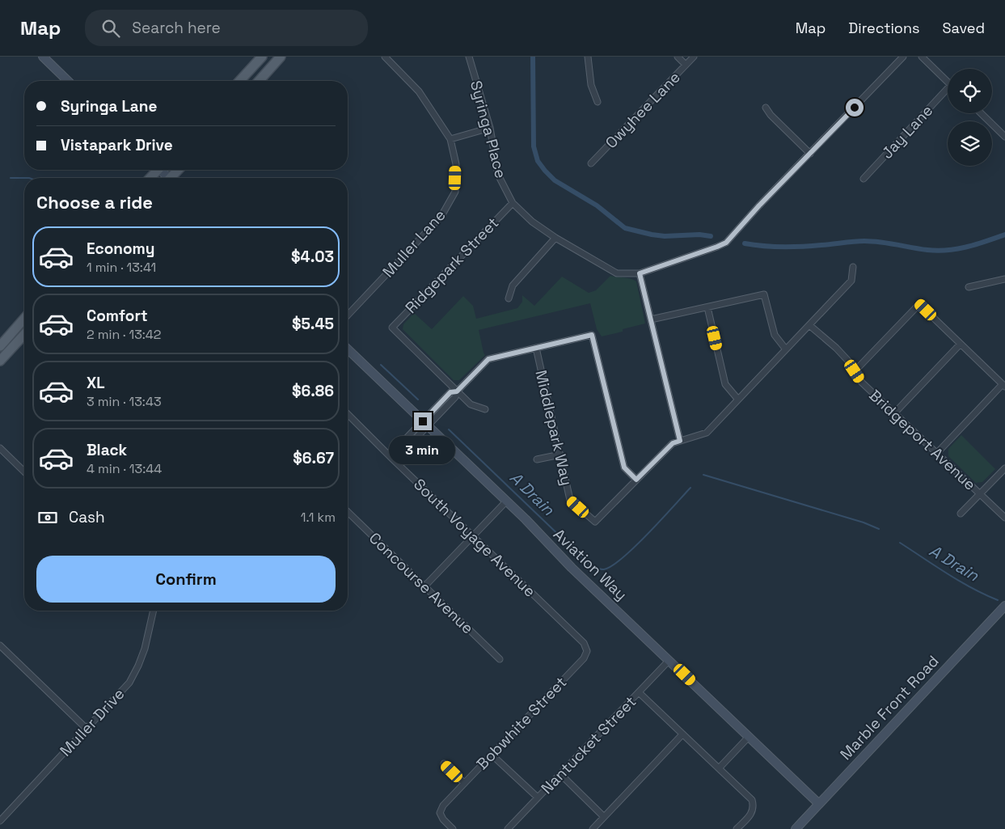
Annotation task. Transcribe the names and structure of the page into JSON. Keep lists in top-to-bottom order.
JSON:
{
  "streets": {
    "street": [
      "Owyhee Lane",
      "Syringa Place",
      "Jay Lane",
      "Muller Lane",
      "Ridgepark Street",
      "Middlepark Way",
      "Bridgeport Avenue",
      "South Voyage Avenue",
      "Aviation Way",
      "Concourse Avenue",
      "Marble Front Road",
      "Muller Drive",
      "Bobwhite Street",
      "Nantucket Street"
    ]
  },
  "crossings": [
    ["Syringa Place", "Ridgepark Street"],
    ["South Voyage Avenue", "Bobwhite Street"],
    ["Aviation Way", "Marble Front Road"],
    ["Aviation Way", "Nantucket Street"]
  ],
  "water": ["A Drain"],
  "page": {
    "header": "Map",
    "search": "Search here",
    "nav": ["Map", "Directions", "Saved"],
    "banner": ["Syringa Lane", "Vistapark Drive"],
    "heading": "Choose a ride",
    "list": [
      {
        "name": "Economy",
        "note": "1 min · 13:41",
        "value": "$4.03"
      },
      {
        "name": "Comfort",
        "note": "2 min · 13:42",
        "value": "$5.45"
      },
      {
        "name": "XL",
        "note": "3 min · 13:43",
        "value": "$6.86"
      },
      {
        "name": "Black",
        "note": "4 min · 13:44",
        "value": "$6.67"
      }
    ],
    "bubble": "3 min",
    "pay": ["Cash", "1.1 km"],
    "buttons": "Confirm"
  }
}
